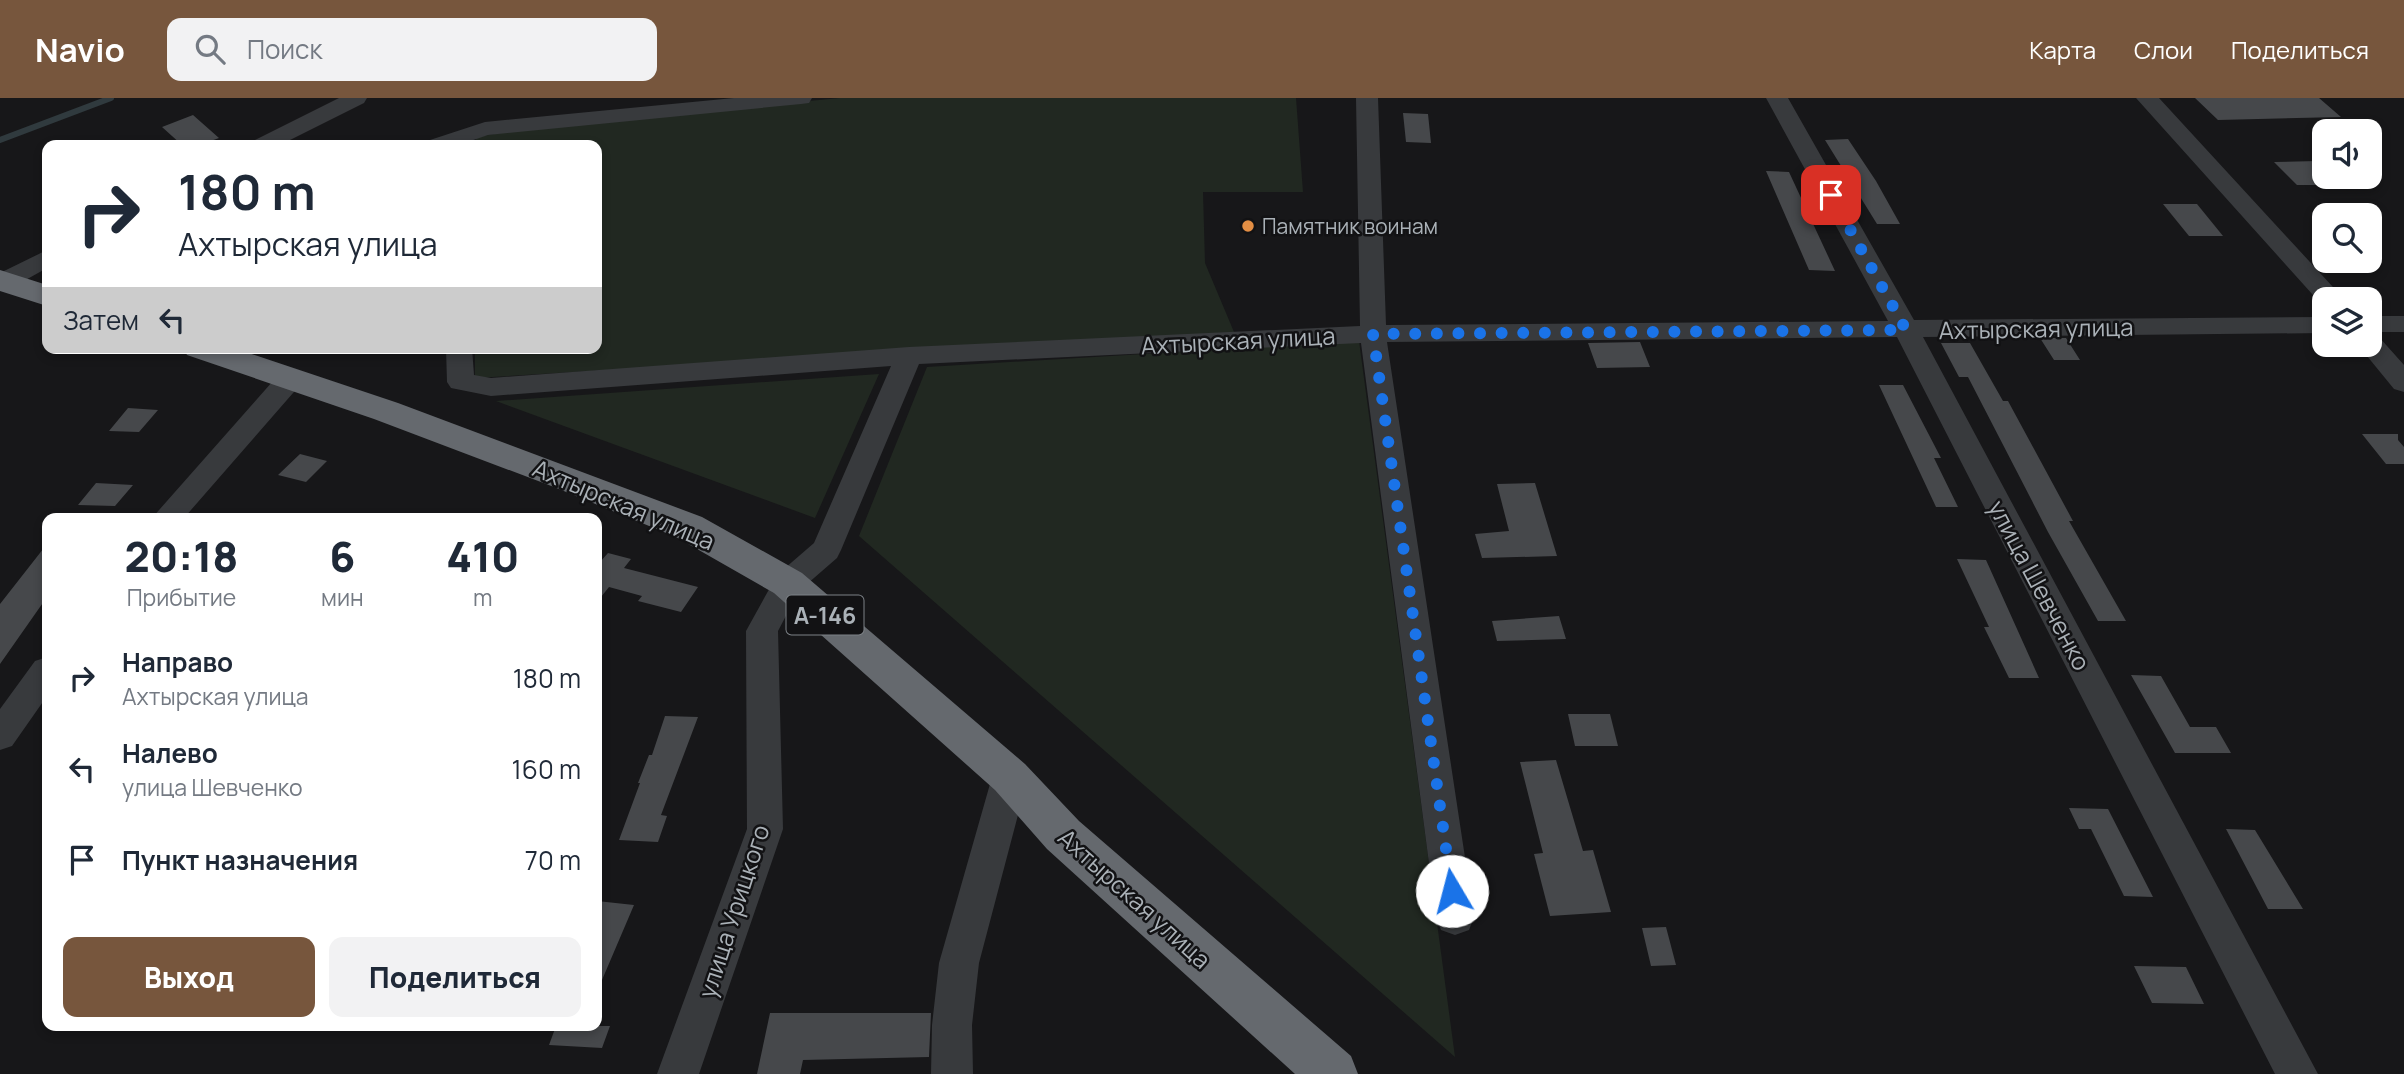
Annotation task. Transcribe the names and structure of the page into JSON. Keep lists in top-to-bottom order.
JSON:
{
  "streets": {
    "highway": ["Ахтырская улица", "А-146"],
    "street": ["улица Шевченко", "улица Урицкого"]
  },
  "crossings": [
    ["Ахтырская улица", "улица Шевченко"],
    ["Ахтырская улица", "улица Урицкого"]
  ],
  "places": ["Памятник воинам"],
  "page": {
    "header": "Navio",
    "search": "Поиск",
    "nav": ["Карта", "Слои", "Поделиться"],
    "turn": ["180 m", "Ахтырская улица"],
    "then": "Затем",
    "eta": [
      "20:18",
      "Прибытие",
      "6",
      "мин",
      "410",
      "m"
    ],
    "list": [
      {
        "name": "Направо",
        "note": "Ахтырская улица",
        "value": "180 m"
      },
      {
        "name": "Налево",
        "note": "улица Шевченко",
        "value": "160 m"
      },
      {
        "name": "Пункт назначения",
        "value": "70 m"
      }
    ],
    "buttons": ["Выход", "Поделиться"]
  }
}
